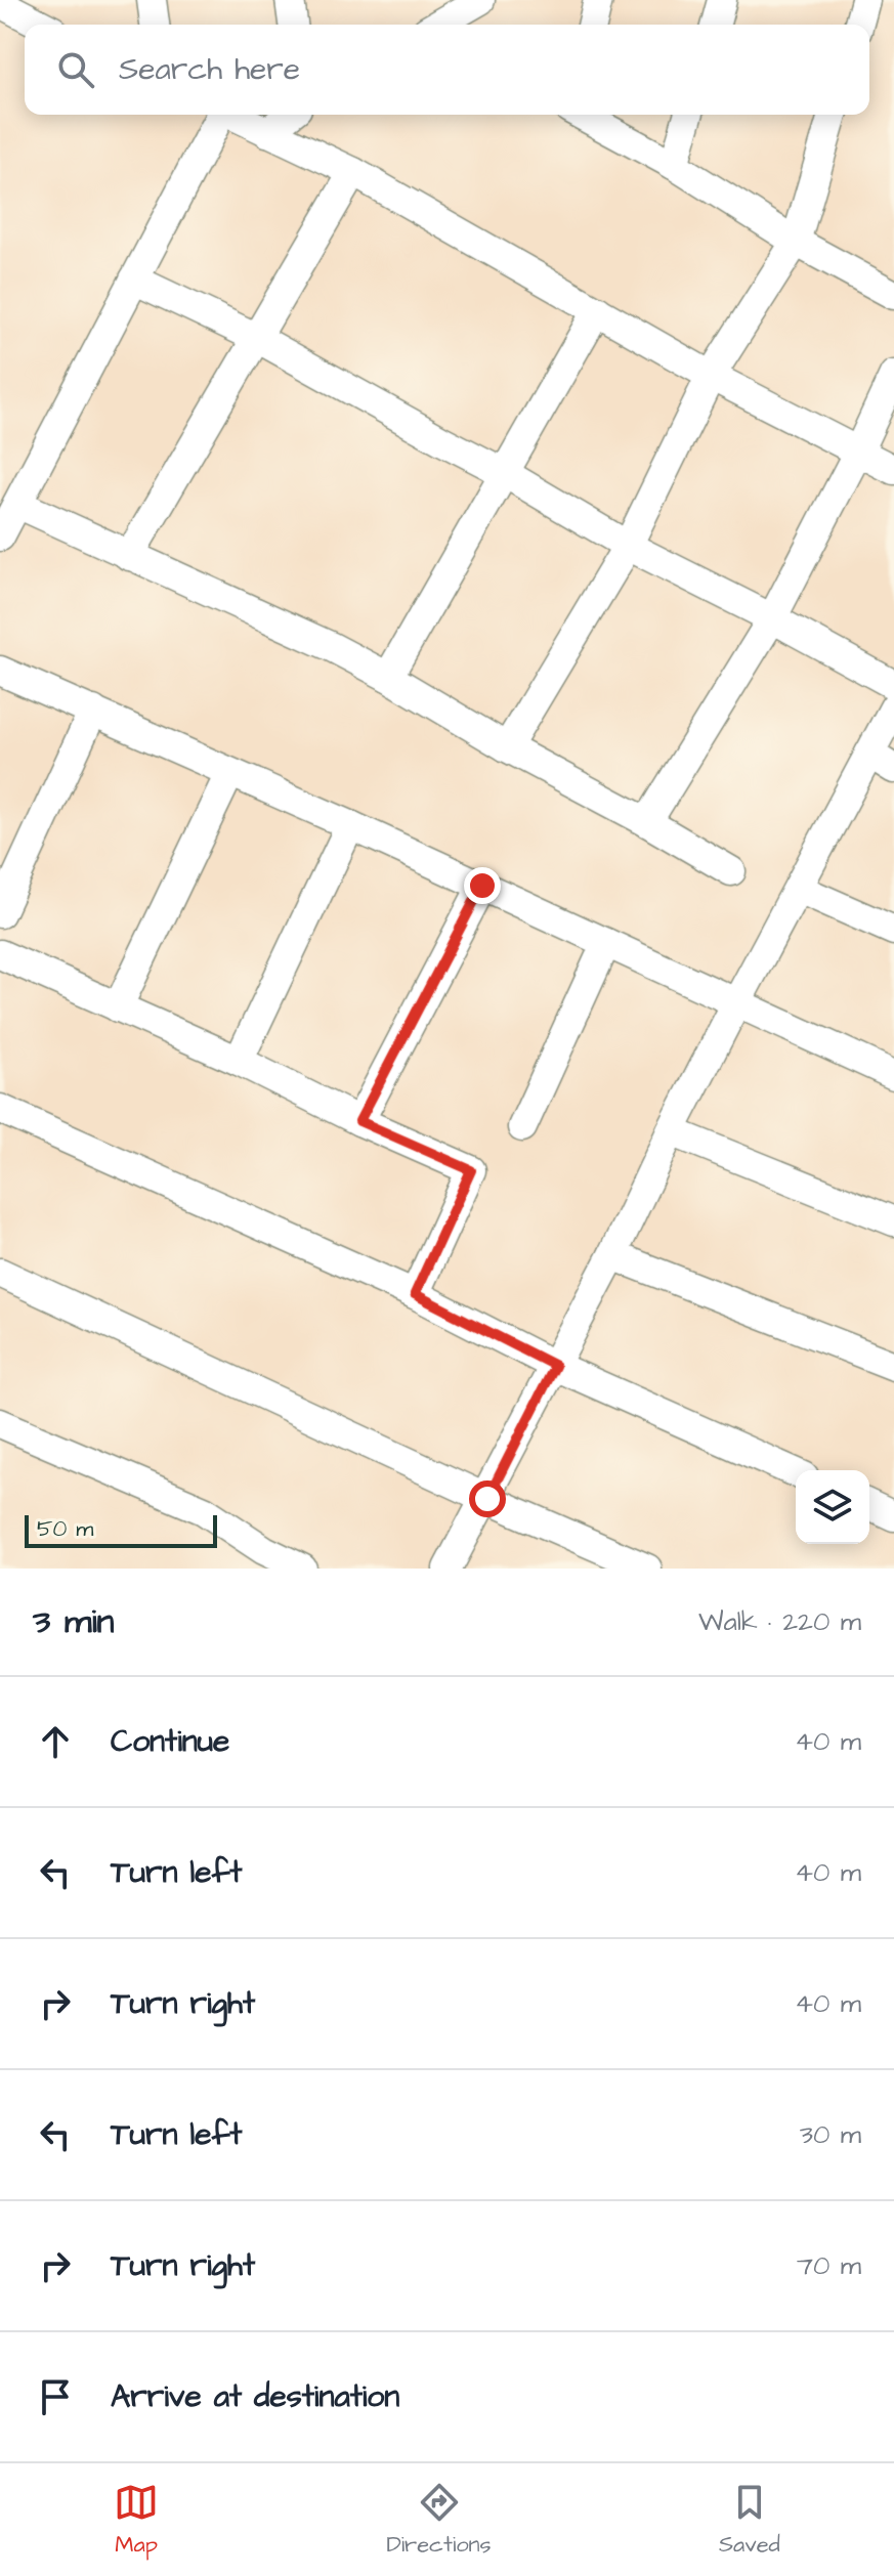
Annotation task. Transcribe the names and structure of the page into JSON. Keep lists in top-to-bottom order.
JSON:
{
  "scale_bar": "50 m",
  "page": {
    "search": "Search here",
    "scale": "50 m",
    "heading": ["3 min", "Walk · 220 m"],
    "list": [
      ["Continue", "40 m"],
      ["Turn left", "40 m"],
      ["Turn right", "40 m"],
      ["Turn left", "30 m"],
      ["Turn right", "70 m"],
      "Arrive at destination"
    ],
    "nav": ["Map", "Directions", "Saved"]
  }
}
